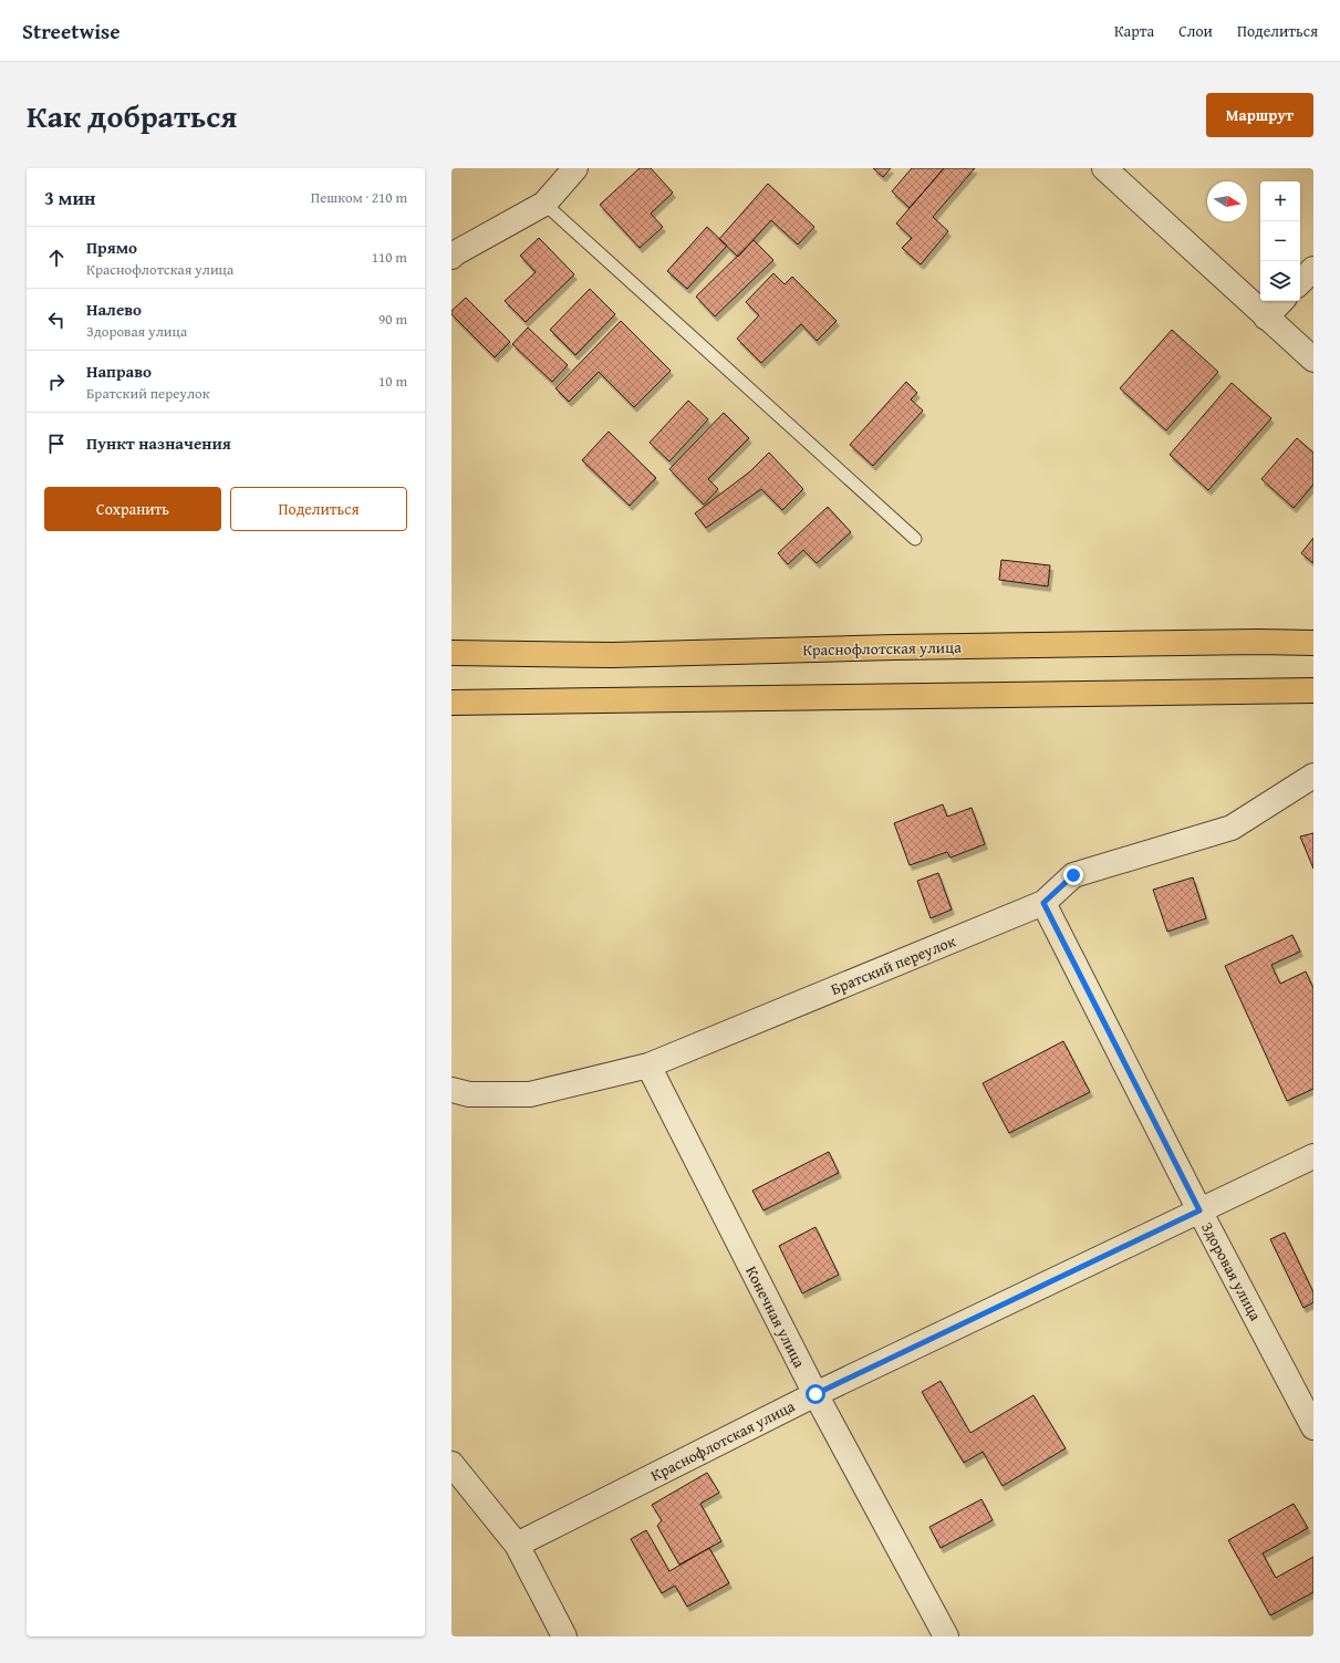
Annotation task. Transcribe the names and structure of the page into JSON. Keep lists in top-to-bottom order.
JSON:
{
  "streets": {
    "main road": ["Краснофлотская улица"],
    "street": ["Братский переулок", "Здоровая улица", "Конечная улица"]
  },
  "crossings": [
    ["Краснофлотская улица", "Здоровая улица"],
    ["Краснофлотская улица", "Конечная улица"],
    ["Братский переулок", "Здоровая улица"],
    ["Братский переулок", "Конечная улица"]
  ],
  "north": "right",
  "page": {
    "header": "Streetwise",
    "nav": ["Карта", "Слои", "Поделиться"],
    "title": "Как добраться",
    "buttons": [
      "Маршрут",
      ["Сохранить", "Поделиться"]
    ],
    "heading": ["3 мин", "Пешком · 210 m"],
    "map_buttons": ["+", "−"],
    "list": [
      ["Прямо", "Краснофлотская улица", "110 m"],
      ["Налево", "Здоровая улица", "90 m"],
      ["Направо", "Братский переулок", "10 m"],
      "Пункт назначения"
    ]
  }
}
